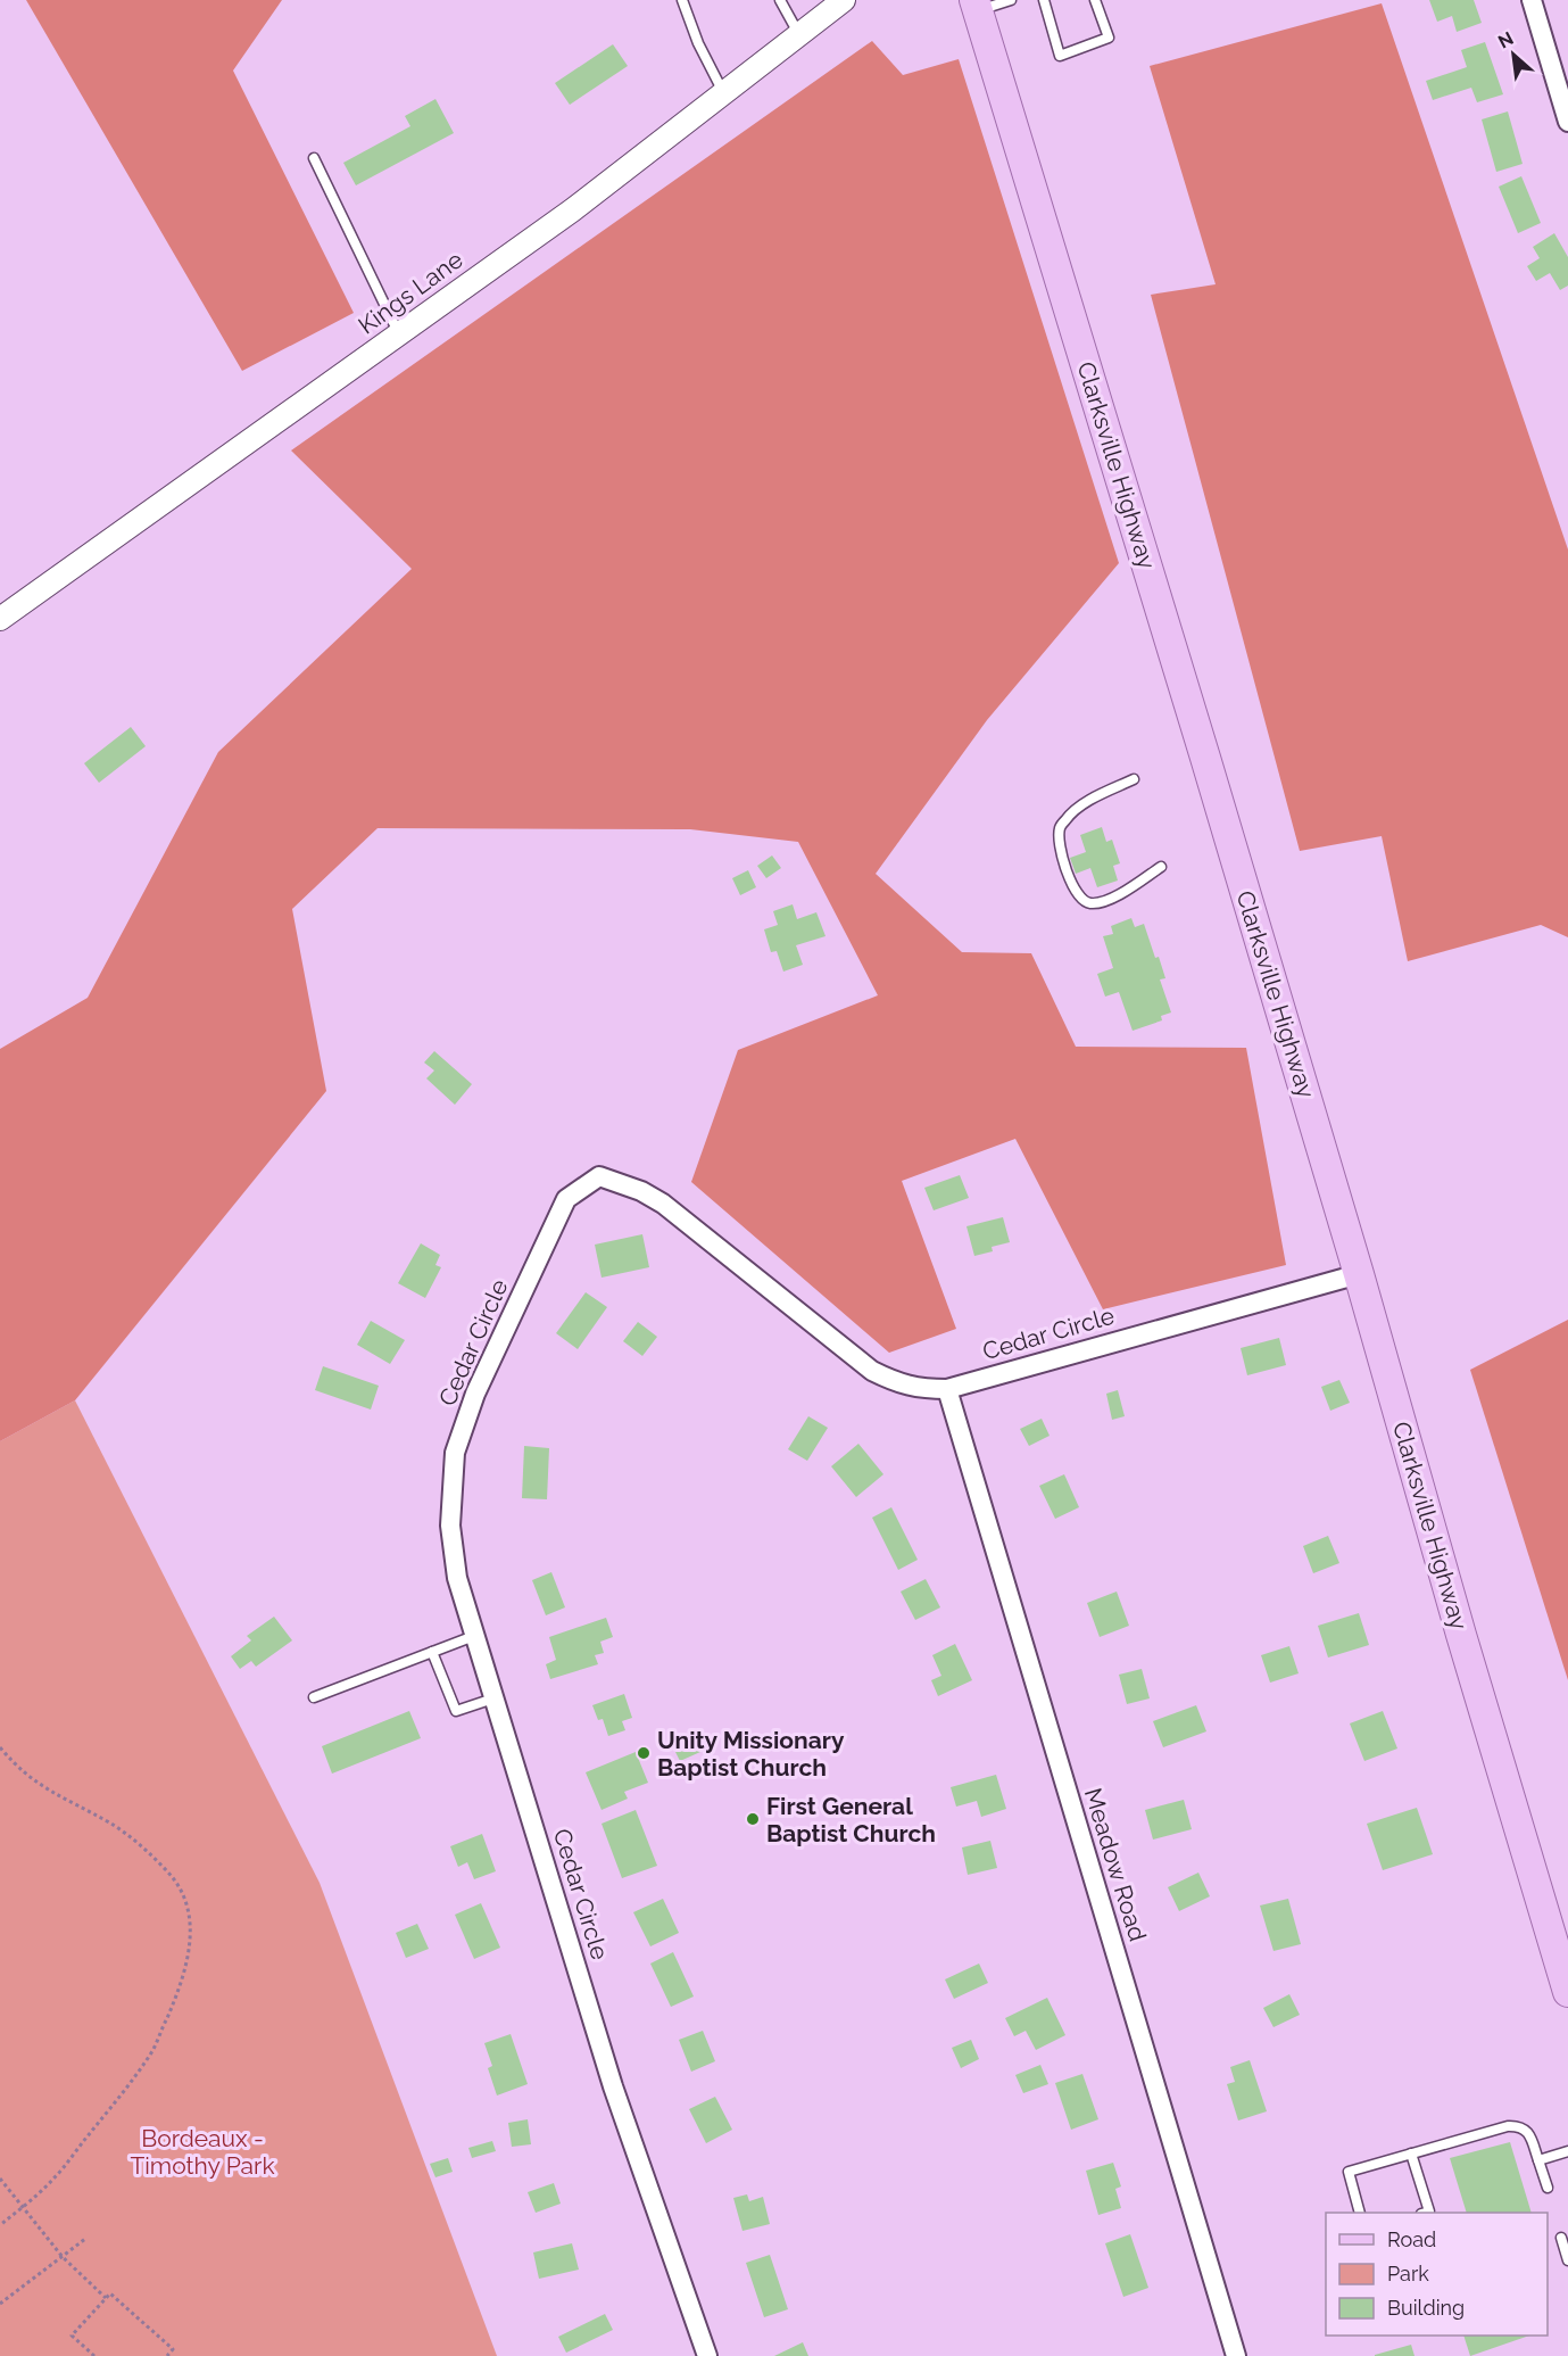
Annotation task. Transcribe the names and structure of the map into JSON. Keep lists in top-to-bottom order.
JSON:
{
  "streets": {
    "main road": ["Clarksville Highway"],
    "street": ["Kings Lane", "Cedar Circle", "Meadow Road"]
  },
  "crossings": [
    ["Clarksville Highway", "Cedar Circle"],
    ["Cedar Circle", "Meadow Road"]
  ],
  "parks": ["Bordeaux - Timothy Park"],
  "places": ["Unity Missionary Baptist Church", "First General Baptist Church"],
  "legend": ["Road", "Park", "Building"],
  "north": "top left"
}
